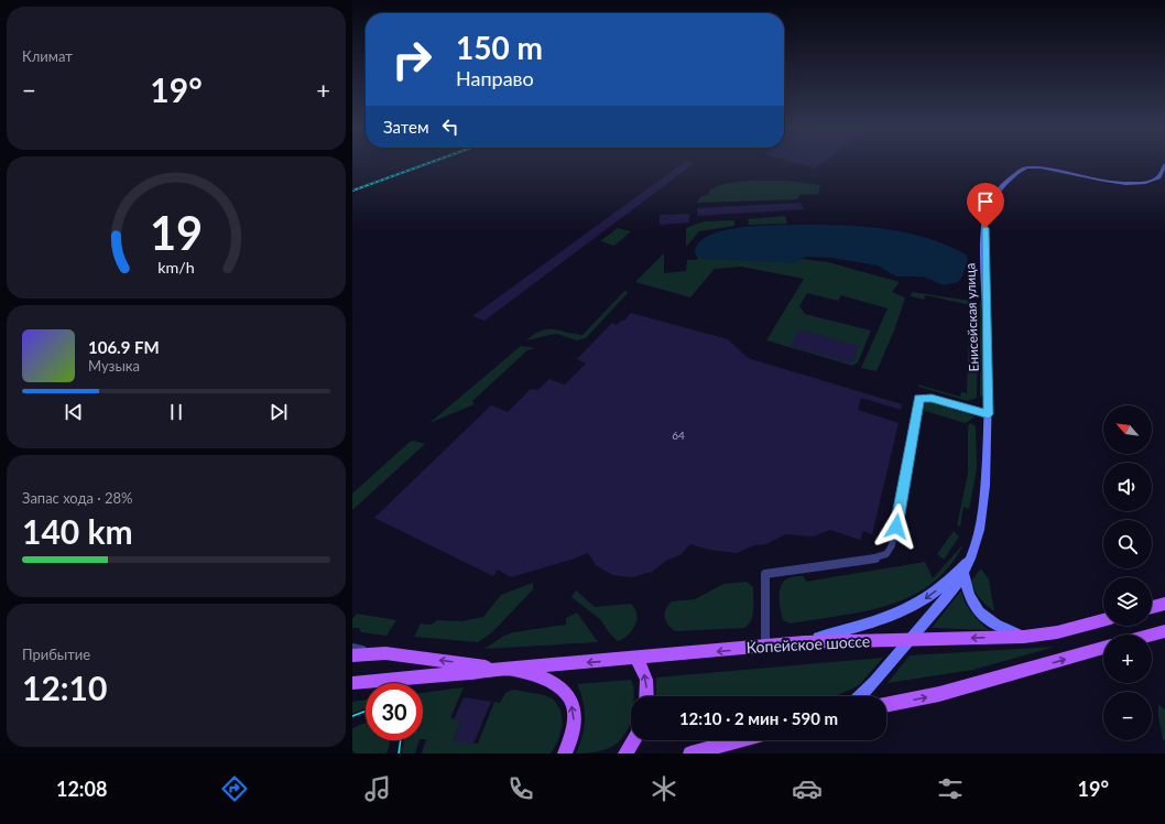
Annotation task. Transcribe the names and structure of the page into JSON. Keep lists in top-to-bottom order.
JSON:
{
  "streets": {
    "main road": ["Копейское шоссе"],
    "street": ["Енисейская улица"]
  },
  "crossings": [
    ["Енисейская улица", "Копейское шоссе"]
  ],
  "house_numbers": ["64"],
  "north": "top left",
  "page": {
    "tile": [
      "Климат",
      ["Запас хода · 28%", "140 km"],
      ["Прибытие", "12:10"]
    ],
    "turn": ["150 m", "Направо"],
    "heat": ["−", "19°", "+"],
    "then": "Затем",
    "song": ["106.9 FM", "Музыка"],
    "map_buttons": ["+", "−"],
    "limit": "30",
    "trip": "12:10 · 2 мин · 590 m",
    "tabs": ["12:08", "19°"],
    "gauge": ["19", "km/h"]
  }
}
